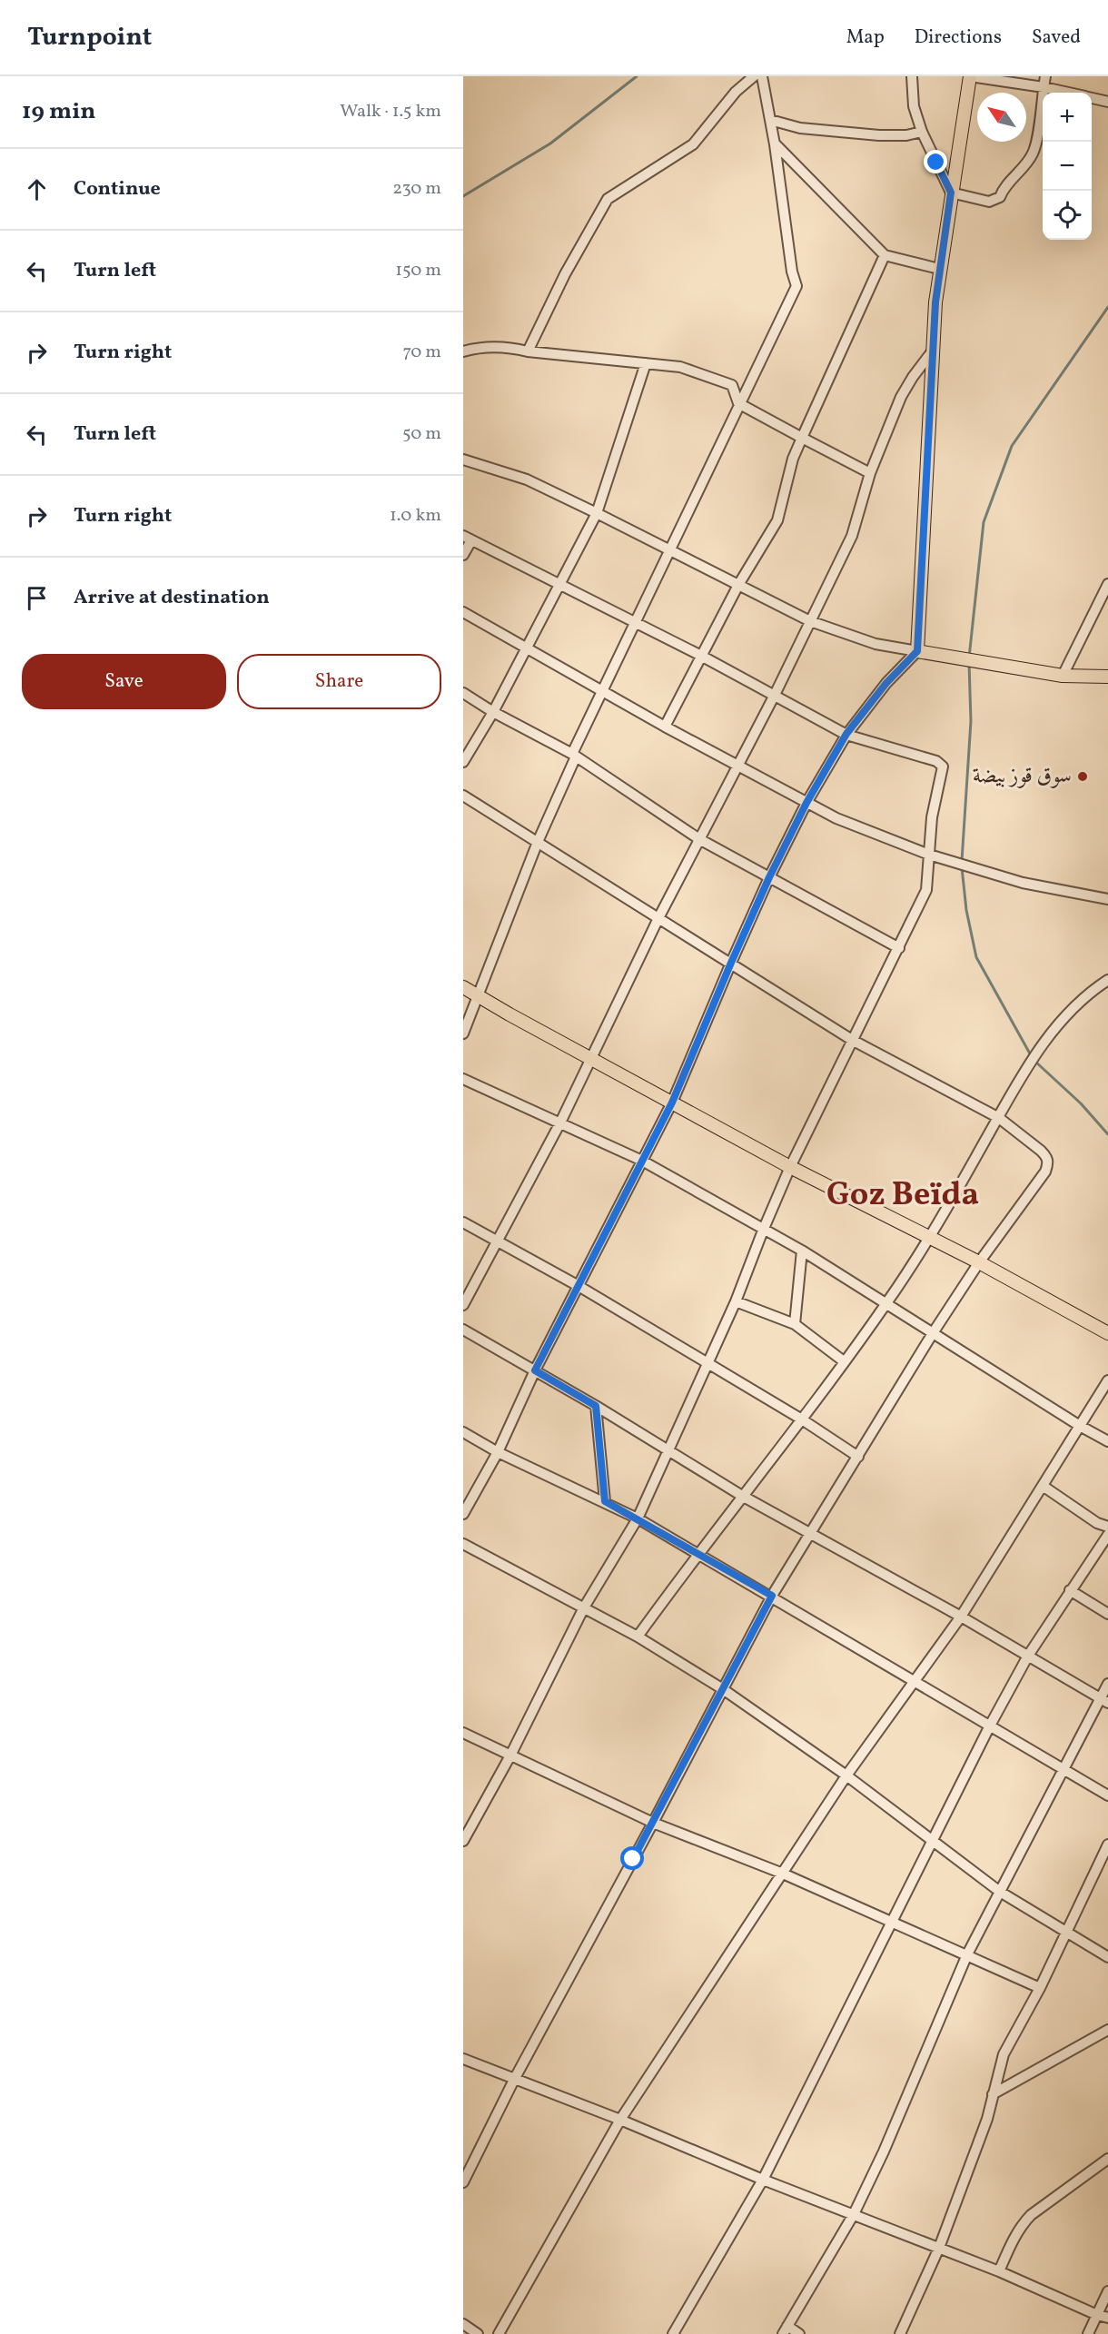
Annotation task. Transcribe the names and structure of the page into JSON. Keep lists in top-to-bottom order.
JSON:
{
  "districts": ["Goz Beïda"],
  "places": ["سوق قوز بيضة"],
  "north": "top left",
  "page": {
    "header": "Turnpoint",
    "nav": ["Map", "Directions", "Saved"],
    "heading": ["19 min", "Walk · 1.5 km"],
    "map_buttons": ["+", "−"],
    "list": [
      ["Continue", "230 m"],
      ["Turn left", "150 m"],
      ["Turn right", "70 m"],
      ["Turn left", "50 m"],
      ["Turn right", "1.0 km"],
      "Arrive at destination"
    ],
    "buttons": ["Save", "Share"]
  }
}
